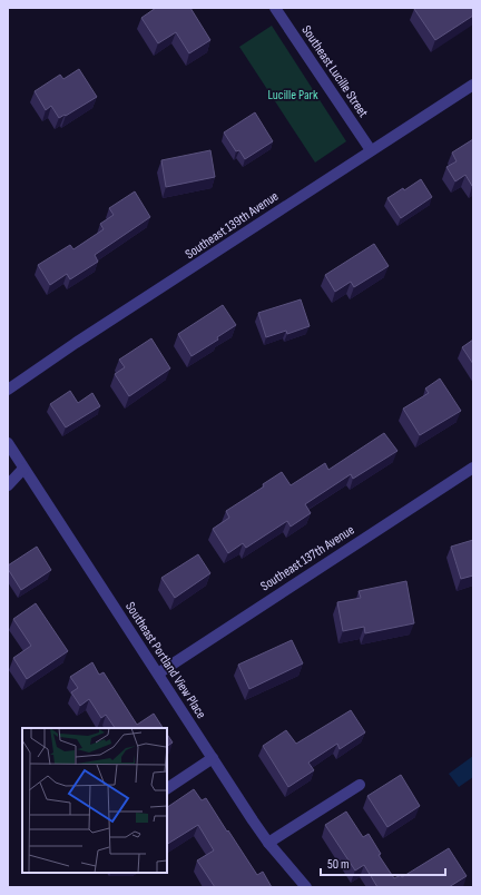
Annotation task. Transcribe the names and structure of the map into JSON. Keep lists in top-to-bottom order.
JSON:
{
  "streets": {
    "street": [
      "Southeast Lucille Street",
      "Southeast 139th Avenue",
      "Southeast 137th Avenue",
      "Southeast Portland View Place"
    ]
  },
  "crossings": [
    ["Southeast Lucille Street", "Southeast 139th Avenue"],
    ["Southeast 137th Avenue", "Southeast Portland View Place"]
  ],
  "parks": ["Lucille Park"],
  "scale_bar": "50 m"
}
